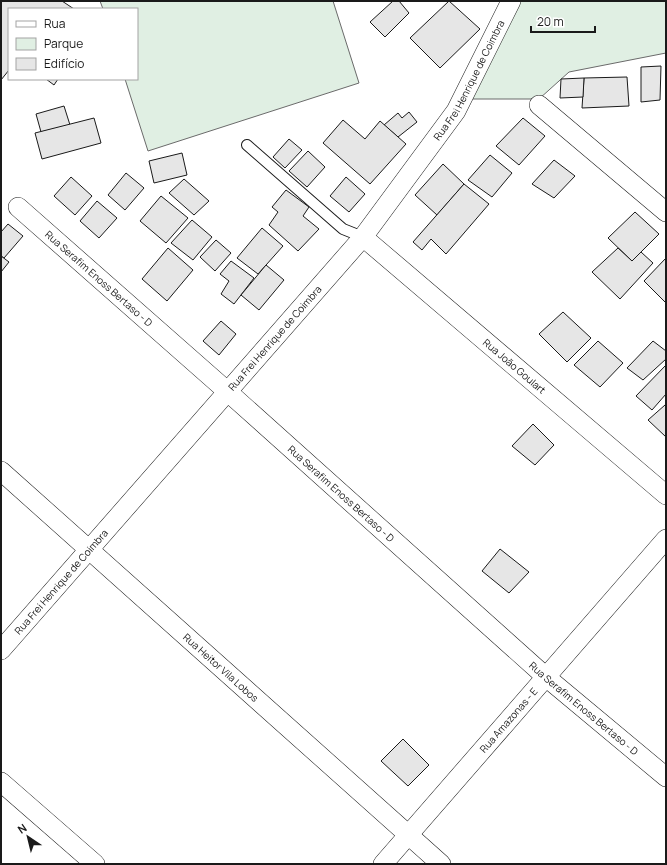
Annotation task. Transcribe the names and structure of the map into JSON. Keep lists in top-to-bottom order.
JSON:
{
  "streets": {
    "street": [
      "Rua Frei Henrique de Coimbra",
      "Rua Serafim Enoss Bertaso - D",
      "Rua João Goulart",
      "Rua Heitor Vila Lobos",
      "Rua Amazonas - E"
    ]
  },
  "crossings": [
    ["Rua Frei Henrique de Coimbra", "Rua Serafim Enoss Bertaso - D"],
    ["Rua Frei Henrique de Coimbra", "Rua João Goulart"],
    ["Rua Frei Henrique de Coimbra", "Rua Heitor Vila Lobos"],
    ["Rua Serafim Enoss Bertaso - D", "Rua Amazonas - E"],
    ["Rua Heitor Vila Lobos", "Rua Amazonas - E"]
  ],
  "legend": ["Rua", "Parque", "Edifício"],
  "scale_bar": "20 m",
  "north": "top left"
}
